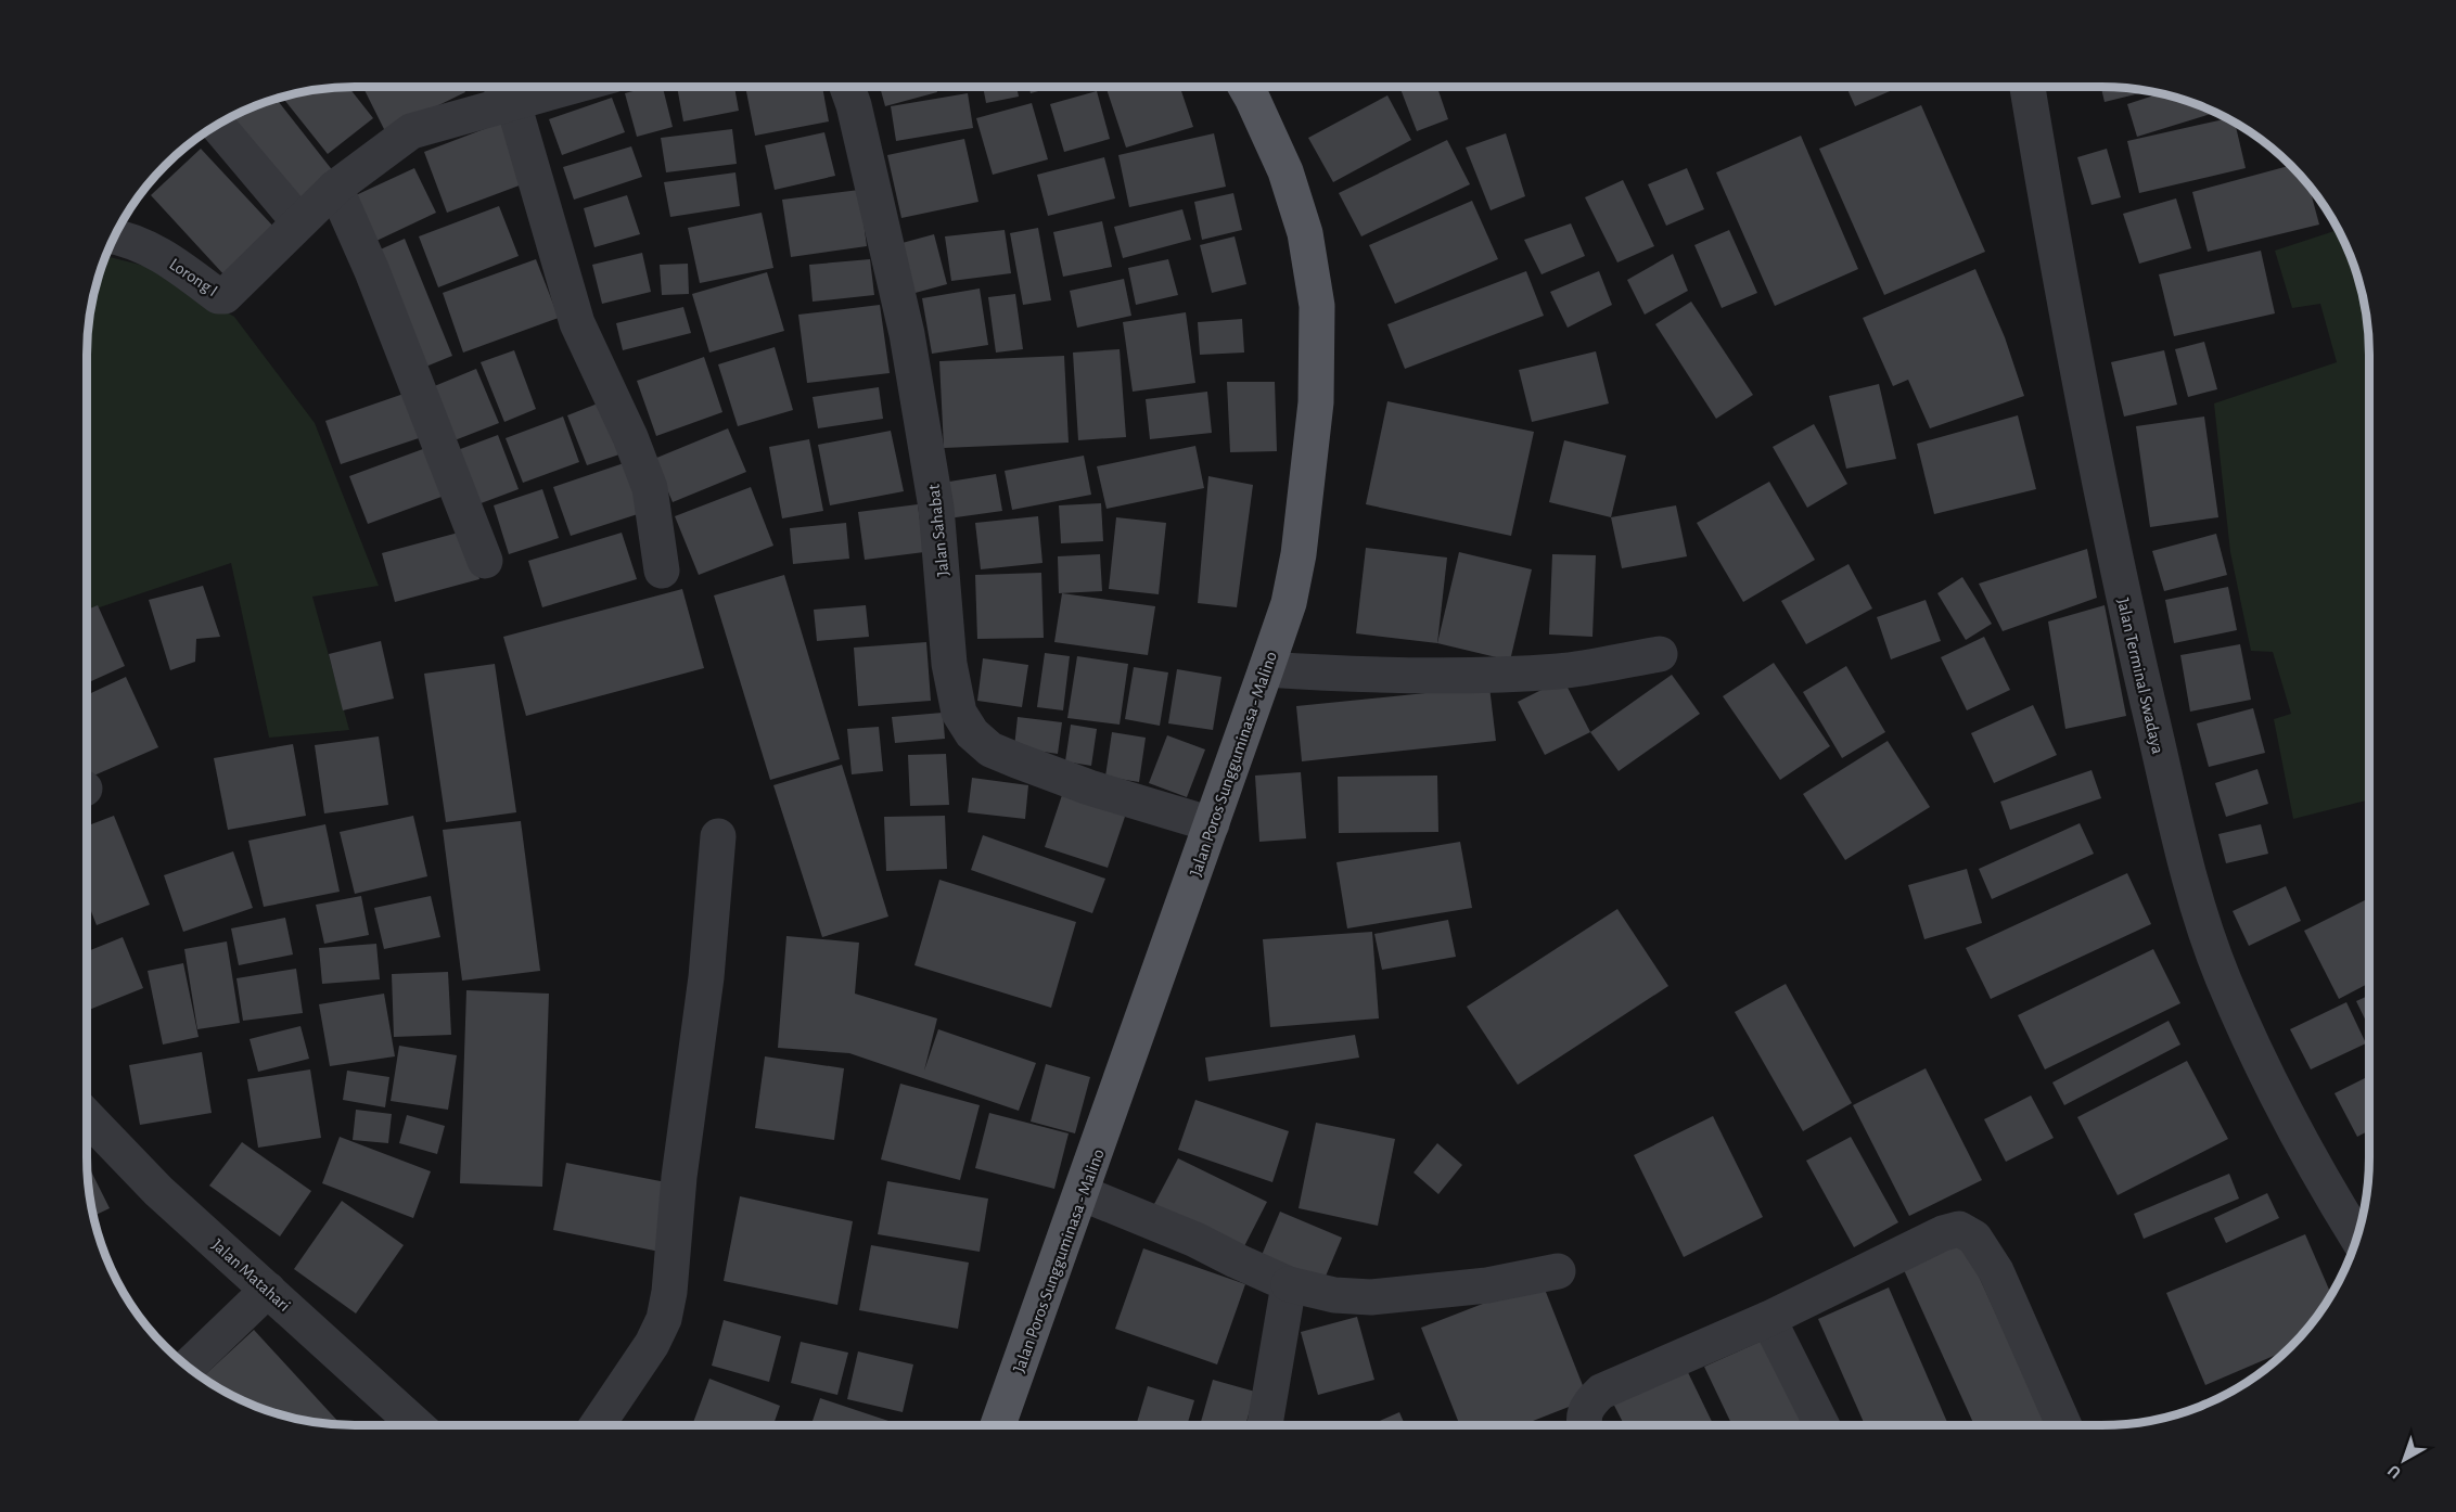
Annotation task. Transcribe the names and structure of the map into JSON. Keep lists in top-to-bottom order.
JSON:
{
  "streets": {
    "main road": ["Jalan Poros Sungguminasa - Malino"],
    "street": [
      "Lorong I",
      "Jalan Sahabat",
      "Jalan Terminal Swadaya",
      "Jalan Matahari"
    ]
  },
  "crossings": [
    ["Jalan Sahabat", "Jalan Poros Sungguminasa - Malino"]
  ],
  "north": "bottom left"
}
